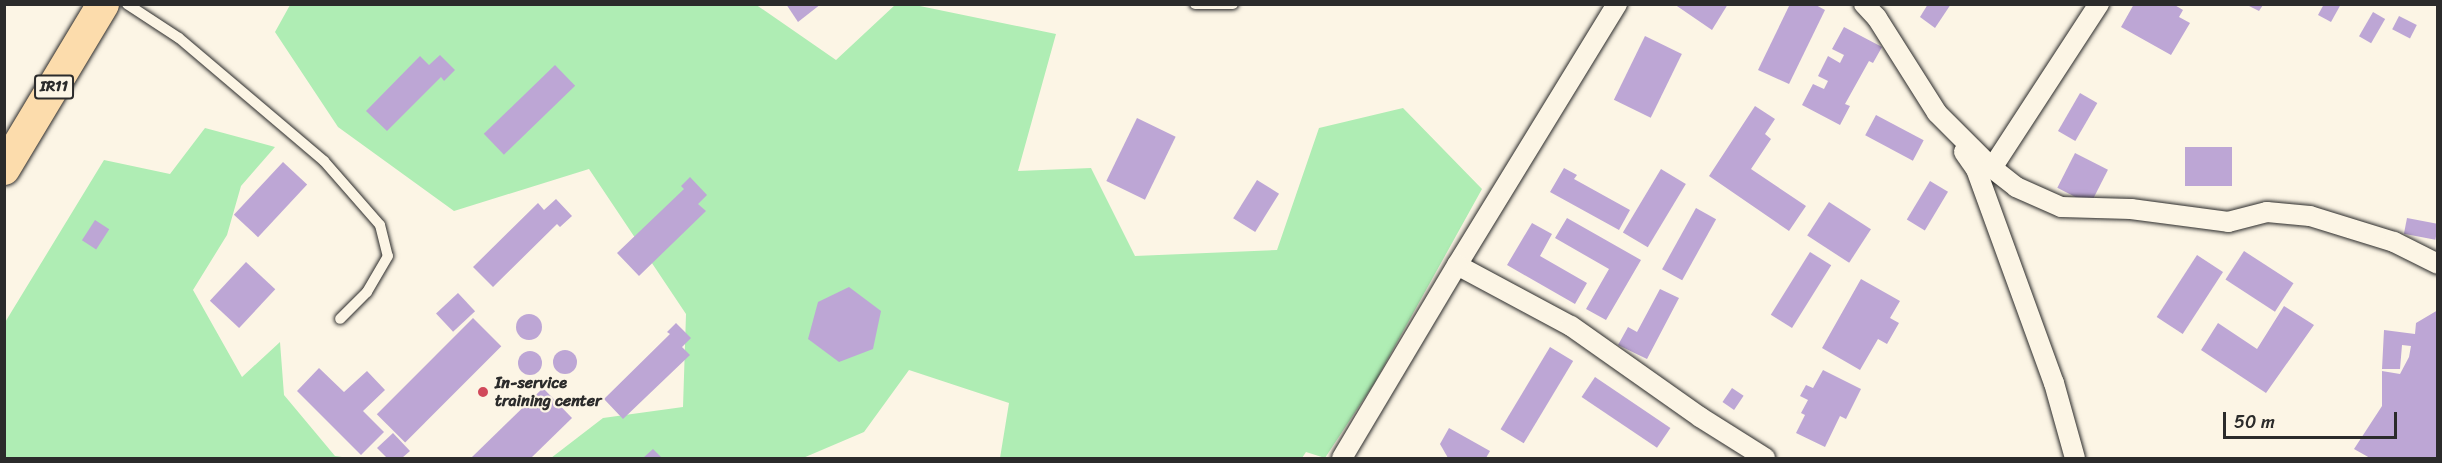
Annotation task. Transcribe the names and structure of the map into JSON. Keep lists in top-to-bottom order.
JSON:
{
  "streets": {
    "main road": ["IR11"]
  },
  "places": ["In-service training center"],
  "scale_bar": "50 m"
}
